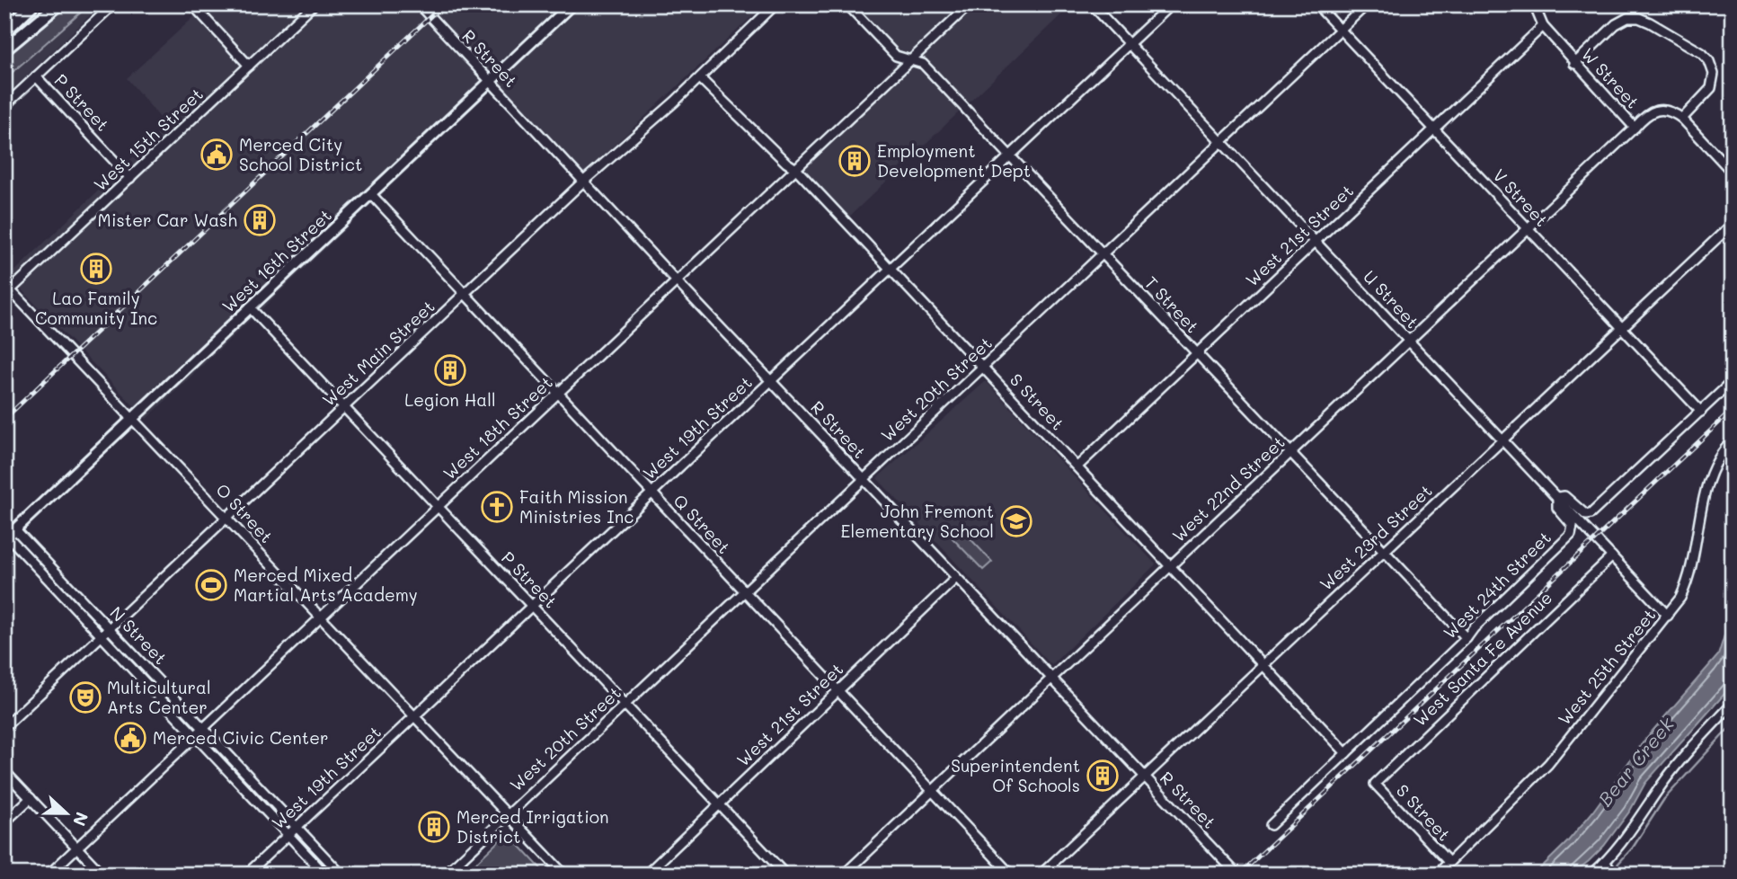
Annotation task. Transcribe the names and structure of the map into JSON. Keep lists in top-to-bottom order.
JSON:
{
  "streets": {
    "main road": ["West 16th Street"],
    "street": [
      "R Street",
      "W Street",
      "P Street",
      "West 15th Street",
      "V Street",
      "West 21st Street",
      "U Street",
      "T Street",
      "West Main Street",
      "West 20th Street",
      "S Street",
      "West 18th Street",
      "West 19th Street",
      "West 22nd Street",
      "O Street",
      "Q Street",
      "West 23rd Street",
      "West 24th Street",
      "N Street",
      "West Santa Fe Avenue",
      "West 25th Street"
    ]
  },
  "crossings": [
    ["R Street", "West 21st Street"],
    ["R Street", "West 16th Street"],
    ["R Street", "West Main Street"],
    ["R Street", "West 20th Street"],
    ["R Street", "West 18th Street"],
    ["R Street", "West 19th Street"],
    ["R Street", "West 22nd Street"],
    ["R Street", "West 23rd Street"],
    ["W Street", "West 21st Street"],
    ["W Street", "West 22nd Street"],
    ["P Street", "West 15th Street"],
    ["P Street", "West 21st Street"],
    ["P Street", "West 16th Street"],
    ["P Street", "West Main Street"],
    ["P Street", "West 20th Street"],
    ["P Street", "West 18th Street"],
    ["P Street", "West 19th Street"],
    ["West 15th Street", "O Street"],
    ["V Street", "West 21st Street"],
    ["V Street", "West 20th Street"],
    ["V Street", "West 22nd Street"],
    ["V Street", "West 23rd Street"],
    ["West 21st Street", "U Street"],
    ["West 21st Street", "T Street"],
    ["West 21st Street", "S Street"],
    ["West 21st Street", "Q Street"],
    ["West 16th Street", "O Street"],
    ["West 16th Street", "Q Street"],
    ["West 16th Street", "N Street"],
    ["U Street", "West 20th Street"],
    ["U Street", "West 19th Street"],
    ["U Street", "West 22nd Street"],
    ["U Street", "West 23rd Street"],
    ["U Street", "West 24th Street"],
    ["U Street", "West Santa Fe Avenue"],
    ["U Street", "West 25th Street"],
    ["T Street", "West 20th Street"],
    ["T Street", "West 18th Street"],
    ["T Street", "West 19th Street"],
    ["T Street", "West 22nd Street"],
    ["T Street", "West 23rd Street"],
    ["T Street", "West 24th Street"],
    ["West Main Street", "S Street"],
    ["West Main Street", "O Street"],
    ["West Main Street", "Q Street"],
    ["West Main Street", "N Street"],
    ["West 20th Street", "S Street"],
    ["West 20th Street", "O Street"],
    ["West 20th Street", "Q Street"],
    ["S Street", "West 18th Street"],
    ["S Street", "West 19th Street"],
    ["S Street", "West 22nd Street"],
    ["S Street", "West 23rd Street"],
    ["S Street", "West 24th Street"],
    ["S Street", "West Santa Fe Avenue"],
    ["S Street", "West 25th Street"],
    ["West 18th Street", "O Street"],
    ["West 18th Street", "Q Street"],
    ["West 18th Street", "N Street"],
    ["West 19th Street", "O Street"],
    ["West 19th Street", "Q Street"],
    ["West 19th Street", "N Street"],
    ["West 22nd Street", "Q Street"]
  ],
  "water": ["Bear Creek"],
  "places": {
    "public building": ["Merced City School District", "Merced Civic Center"],
    "building": [
      "Employment Development Dept",
      "Mister Car Wash",
      "Lao Family Community Inc",
      "Legion Hall",
      "Superintendent Of Schools",
      "Merced Irrigation District"
    ],
    "church": ["Faith Mission Ministries Inc"],
    "school or university": ["John Fremont Elementary School"],
    "sports": ["Merced Mixed Martial Arts Academy"],
    "theatre": ["Multicultural Arts Center"]
  },
  "north": "right"
}
